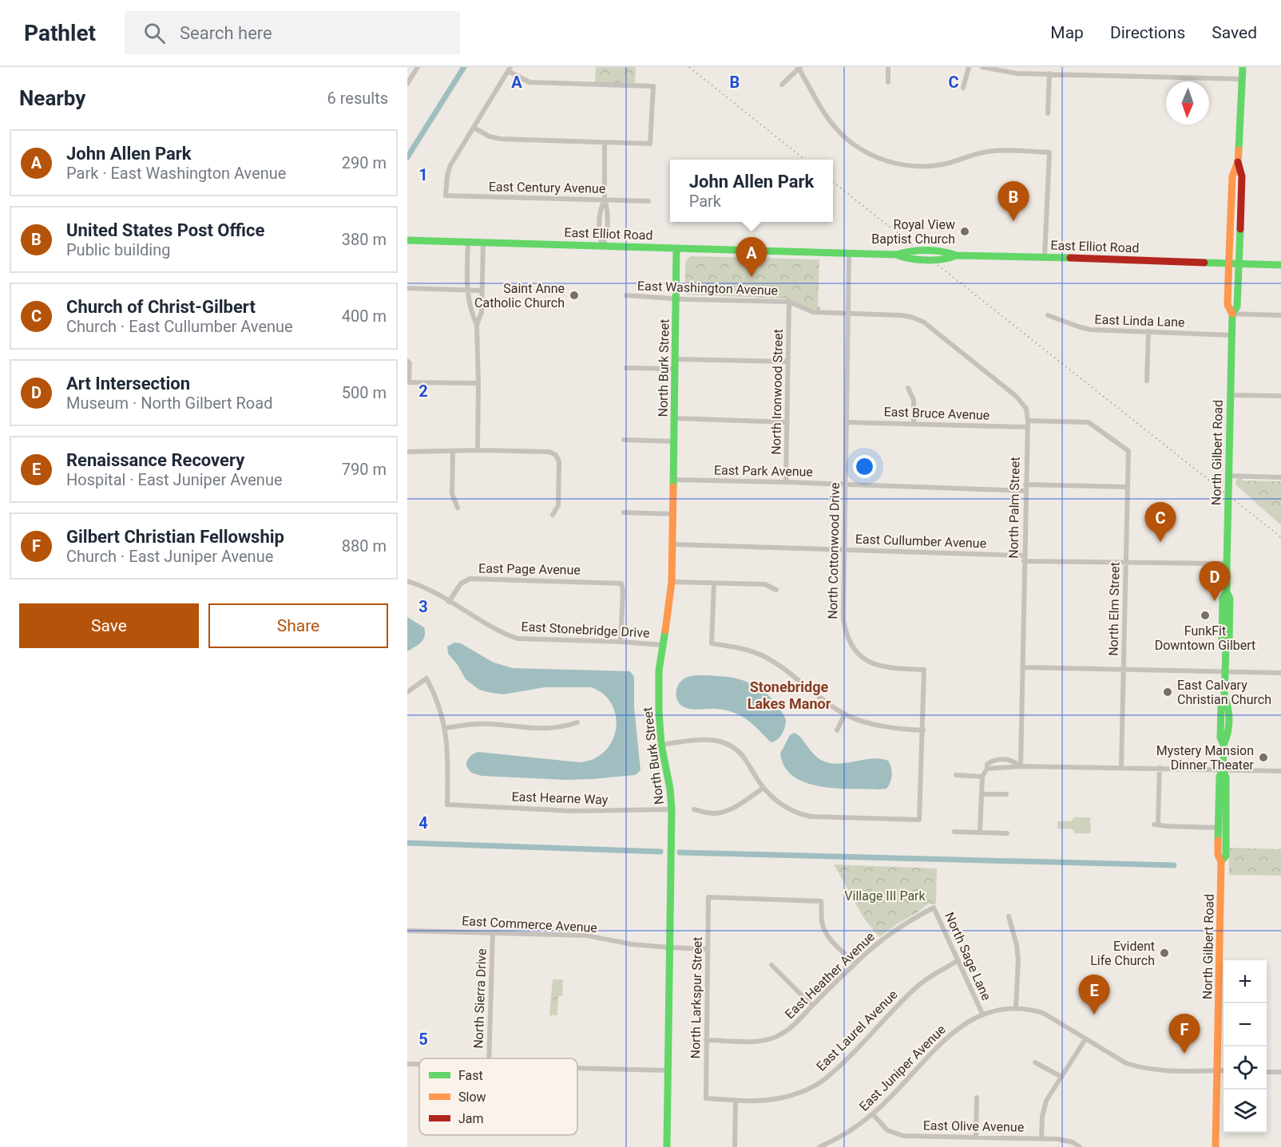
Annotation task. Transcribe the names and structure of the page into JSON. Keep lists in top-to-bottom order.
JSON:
{
  "streets": {
    "main road": ["East Elliot Road", "North Burk Street", "North Gilbert Road"],
    "street": [
      "East Century Avenue",
      "East Washington Avenue",
      "East Linda Lane",
      "North Ironwood Street",
      "East Bruce Avenue",
      "East Park Avenue",
      "North Palm Street",
      "East Cullumber Avenue",
      "North Cottonwood Drive",
      "East Page Avenue",
      "North Elm Street",
      "East Stonebridge Drive",
      "East Hearne Way",
      "East Commerce Avenue",
      "North Sage Lane",
      "East Heather Avenue",
      "North Larkspur Street",
      "North Sierra Drive",
      "East Laurel Avenue",
      "East Juniper Avenue",
      "East Olive Avenue"
    ]
  },
  "crossings": [
    ["East Elliot Road", "North Burk Street"],
    ["East Elliot Road", "North Gilbert Road"],
    ["East Elliot Road", "North Cottonwood Drive"],
    ["East Washington Avenue", "North Burk Street"],
    ["East Washington Avenue", "North Ironwood Street"],
    ["East Washington Avenue", "North Palm Street"],
    ["East Washington Avenue", "North Cottonwood Drive"],
    ["East Washington Avenue", "North Elm Street"],
    ["East Linda Lane", "North Gilbert Road"],
    ["North Burk Street", "East Park Avenue"],
    ["North Burk Street", "East Cullumber Avenue"],
    ["North Burk Street", "East Stonebridge Drive"],
    ["North Burk Street", "East Hearne Way"],
    ["North Burk Street", "East Commerce Avenue"],
    ["North Ironwood Street", "East Park Avenue"],
    ["East Bruce Avenue", "North Palm Street"],
    ["East Bruce Avenue", "North Cottonwood Drive"],
    ["North Gilbert Road", "East Cullumber Avenue"],
    ["North Gilbert Road", "East Juniper Avenue"],
    ["East Park Avenue", "North Palm Street"],
    ["East Park Avenue", "North Cottonwood Drive"],
    ["East Park Avenue", "North Elm Street"],
    ["North Palm Street", "East Cullumber Avenue"],
    ["North Palm Street", "North Elm Street"],
    ["East Cullumber Avenue", "North Cottonwood Drive"],
    ["East Cullumber Avenue", "North Elm Street"],
    ["East Page Avenue", "East Stonebridge Drive"],
    ["East Commerce Avenue", "North Larkspur Street"],
    ["East Commerce Avenue", "North Sierra Drive"],
    ["North Sage Lane", "East Heather Avenue"],
    ["North Sage Lane", "East Laurel Avenue"],
    ["North Sage Lane", "East Juniper Avenue"],
    ["East Heather Avenue", "North Larkspur Street"],
    ["North Larkspur Street", "East Laurel Avenue"],
    ["East Juniper Avenue", "East Olive Avenue"]
  ],
  "districts": ["Stonebridge Lakes Manor"],
  "parks": ["Village III Park"],
  "places": [
    "Royal View Baptist Church",
    "Saint Anne Catholic Church",
    "FunkFit Downtown Gilbert",
    "East Calvary Christian Church",
    "Mystery Mansion Dinner Theater",
    "Evident Life Church"
  ],
  "legend": ["Fast", "Slow", "Jam"],
  "north": "bottom",
  "page": {
    "header": "Pathlet",
    "search": "Search here",
    "nav": ["Map", "Directions", "Saved"],
    "heading": ["Nearby", "6 results"],
    "list": [
      {
        "mark": "A",
        "name": "John Allen Park",
        "note": "Park · East Washington Avenue",
        "value": "290 m"
      },
      {
        "mark": "B",
        "name": "United States Post Office",
        "note": "Public building",
        "value": "380 m"
      },
      {
        "mark": "C",
        "name": "Church of Christ-Gilbert",
        "note": "Church · East Cullumber Avenue",
        "value": "400 m"
      },
      {
        "mark": "D",
        "name": "Art Intersection",
        "note": "Museum · North Gilbert Road",
        "value": "500 m"
      },
      {
        "mark": "E",
        "name": "Renaissance Recovery",
        "note": "Hospital · East Juniper Avenue",
        "value": "790 m"
      },
      {
        "mark": "F",
        "name": "Gilbert Christian Fellowship",
        "note": "Church · East Juniper Avenue",
        "value": "880 m"
      }
    ],
    "popup": ["John Allen Park", "Park"],
    "pins": [
      "B",
      "A",
      "C",
      "D",
      "E",
      "F"
    ],
    "buttons": ["Save", "Share"],
    "map_buttons": ["+", "−"]
  },
  "grid": {
    "columns": ["A", "B", "C"],
    "rows": [
      "1",
      "2",
      "3",
      "4",
      "5"
    ]
  }
}
